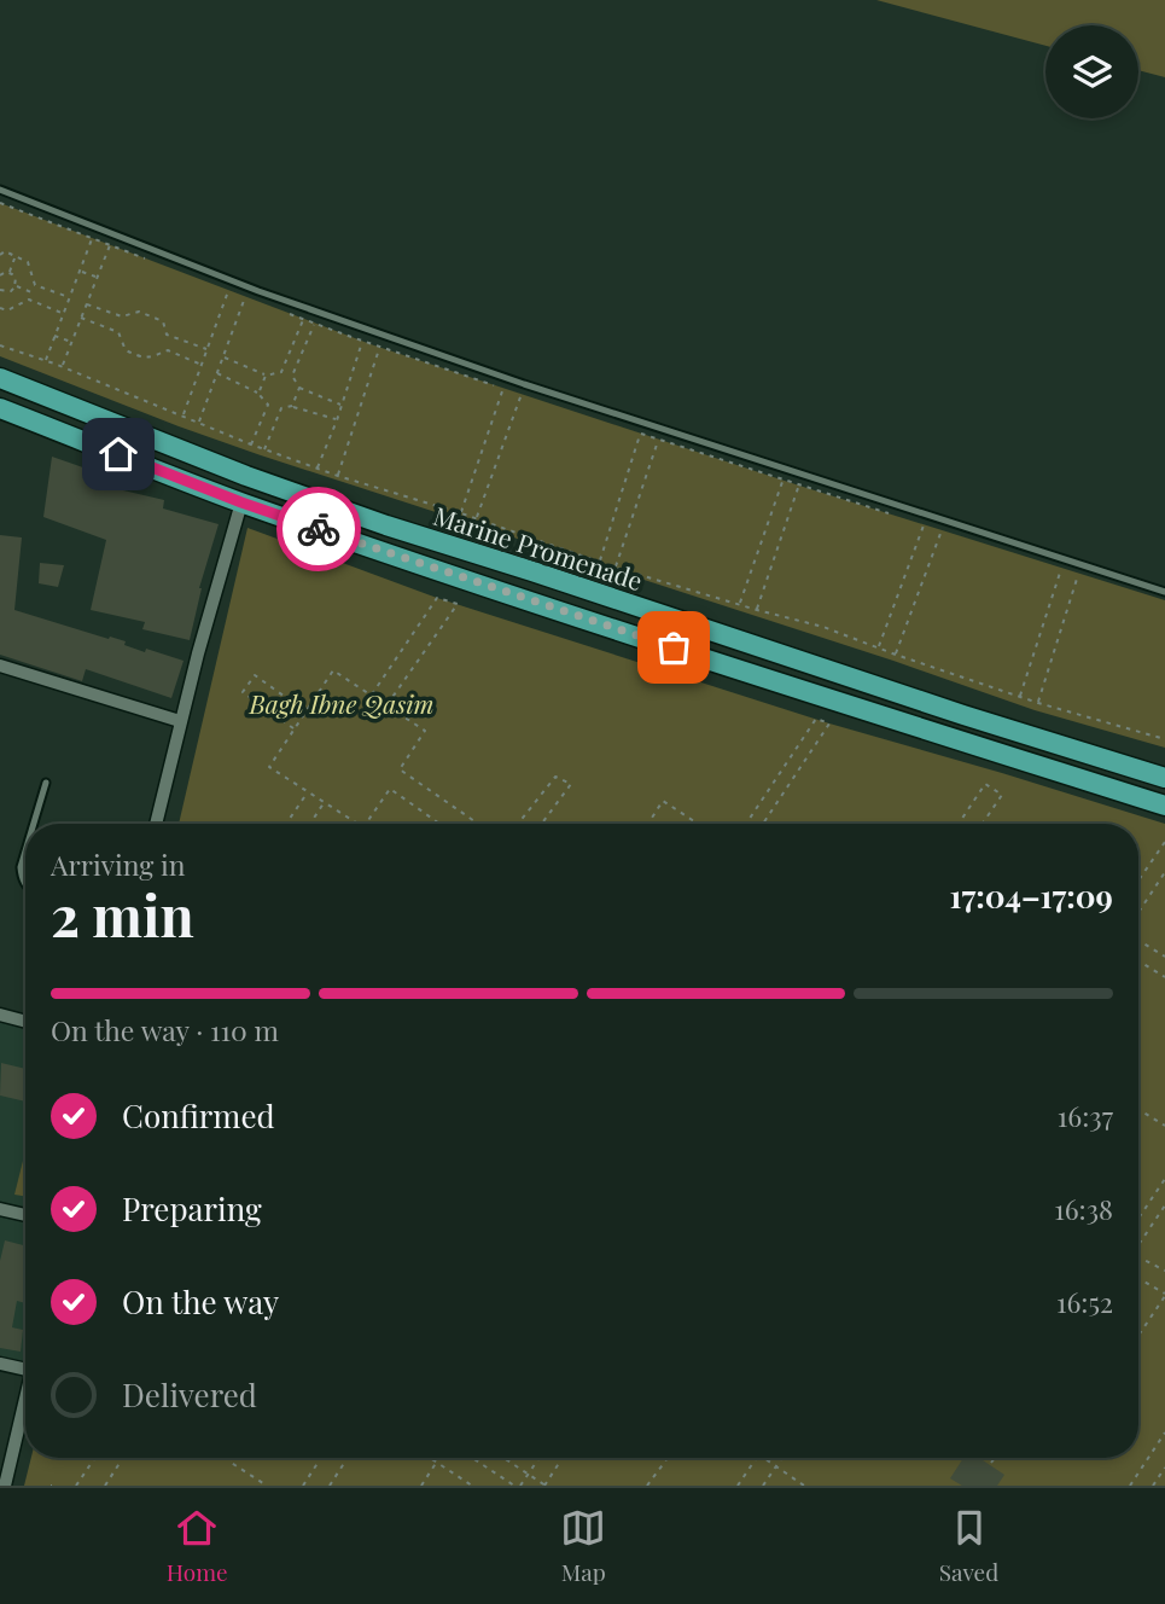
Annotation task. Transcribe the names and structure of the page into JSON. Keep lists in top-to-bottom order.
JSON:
{
  "streets": {
    "main road": ["Marine Promenade"]
  },
  "parks": ["Bagh Ibne Qasim"],
  "page": {
    "heading": ["2 min", "Arriving in", "17:04–17:09"],
    "bar": "On the way · 110 m",
    "list": [
      ["Confirmed", "16:37"],
      ["Preparing", "16:38"],
      ["On the way", "16:52"],
      "Delivered"
    ],
    "tabs": ["Home", "Map", "Saved"]
  }
}
